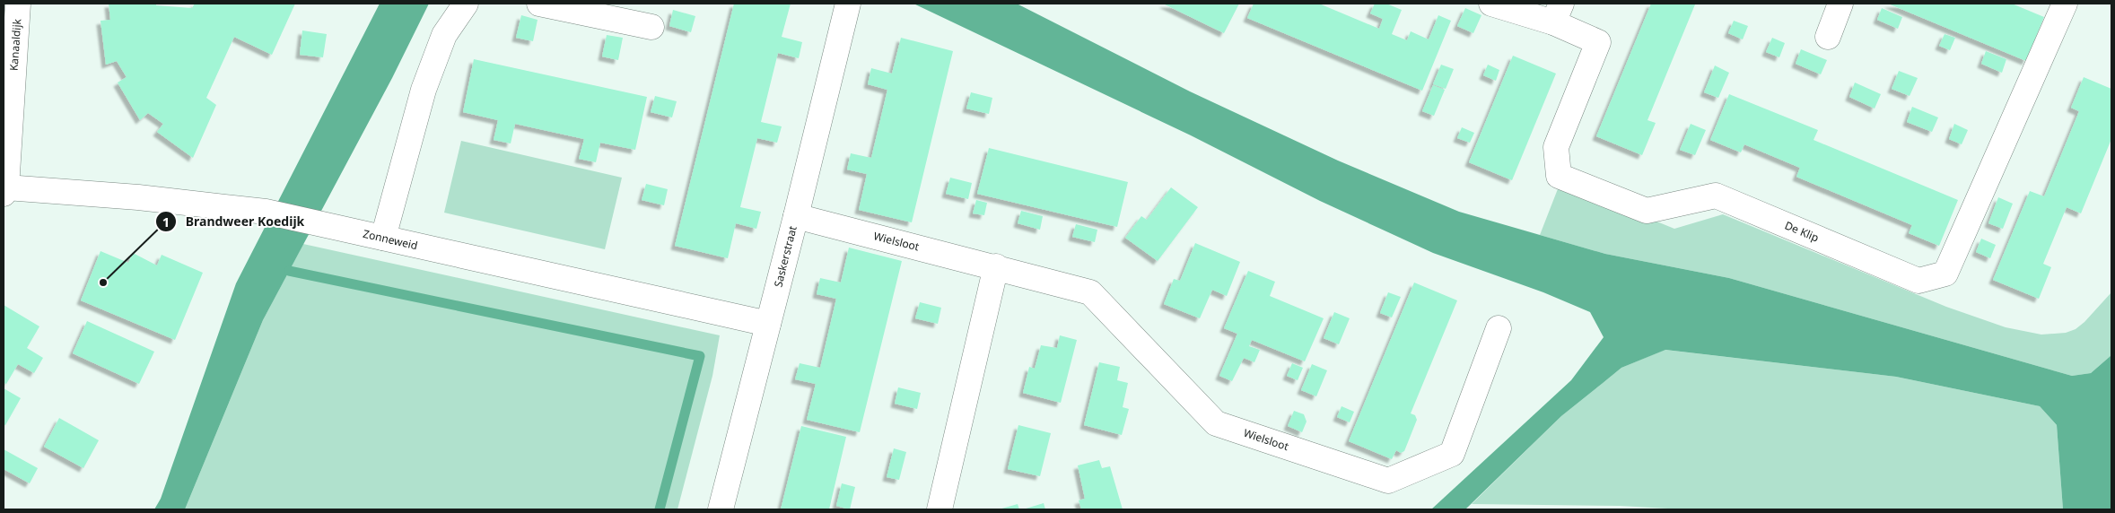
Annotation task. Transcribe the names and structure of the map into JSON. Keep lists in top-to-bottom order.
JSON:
{
  "streets": {
    "street": [
      "Kanaaldijk",
      "De Klip",
      "Zonneweid",
      "Wielsloot",
      "Saskerstraat"
    ]
  },
  "crossings": [
    ["Kanaaldijk", "Zonneweid"],
    ["Zonneweid", "Saskerstraat"],
    ["Wielsloot", "Saskerstraat"]
  ],
  "places": ["Brandweer Koedijk"]
}
